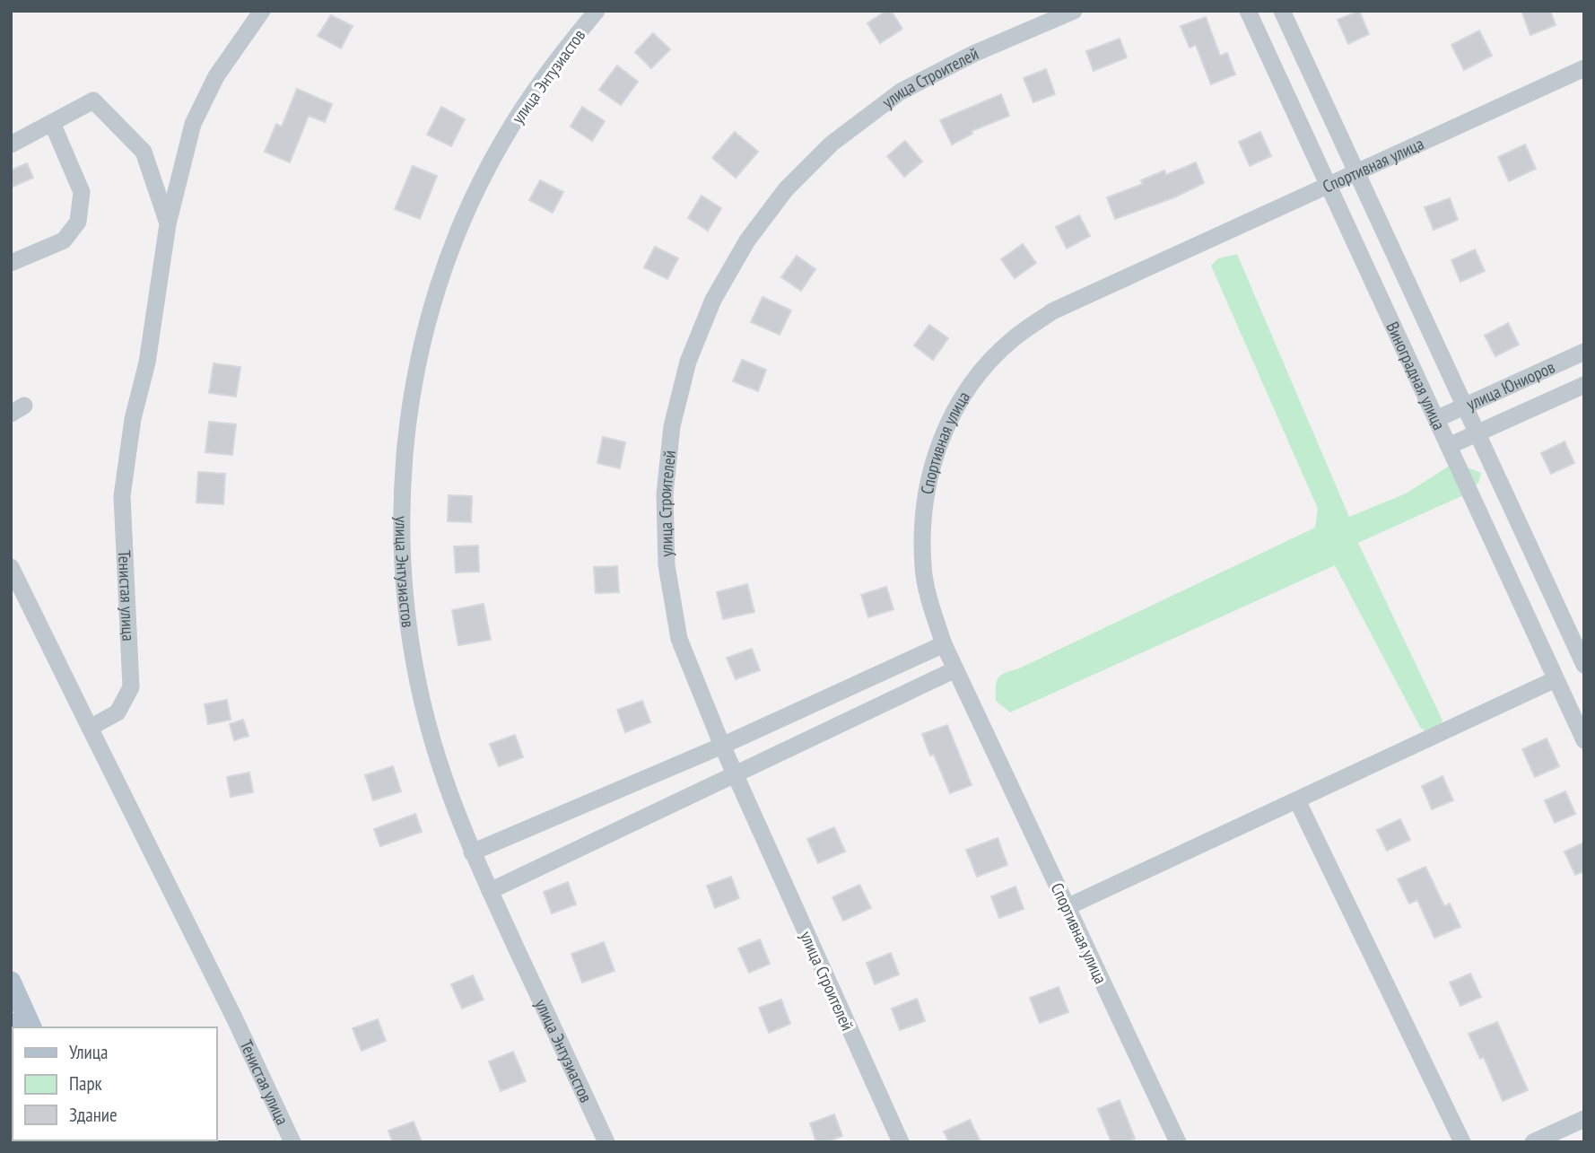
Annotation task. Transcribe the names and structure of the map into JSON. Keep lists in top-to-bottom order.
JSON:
{
  "streets": {
    "street": [
      "улица Энтузиастов",
      "улица Строителей",
      "Спортивная улица",
      "Виноградная улица",
      "улица Юниоров",
      "Тенистая улица"
    ]
  },
  "crossings": [
    ["Спортивная улица", "Виноградная улица"],
    ["Виноградная улица", "улица Юниоров"]
  ],
  "legend": ["Улица", "Парк", "Здание"]
}
